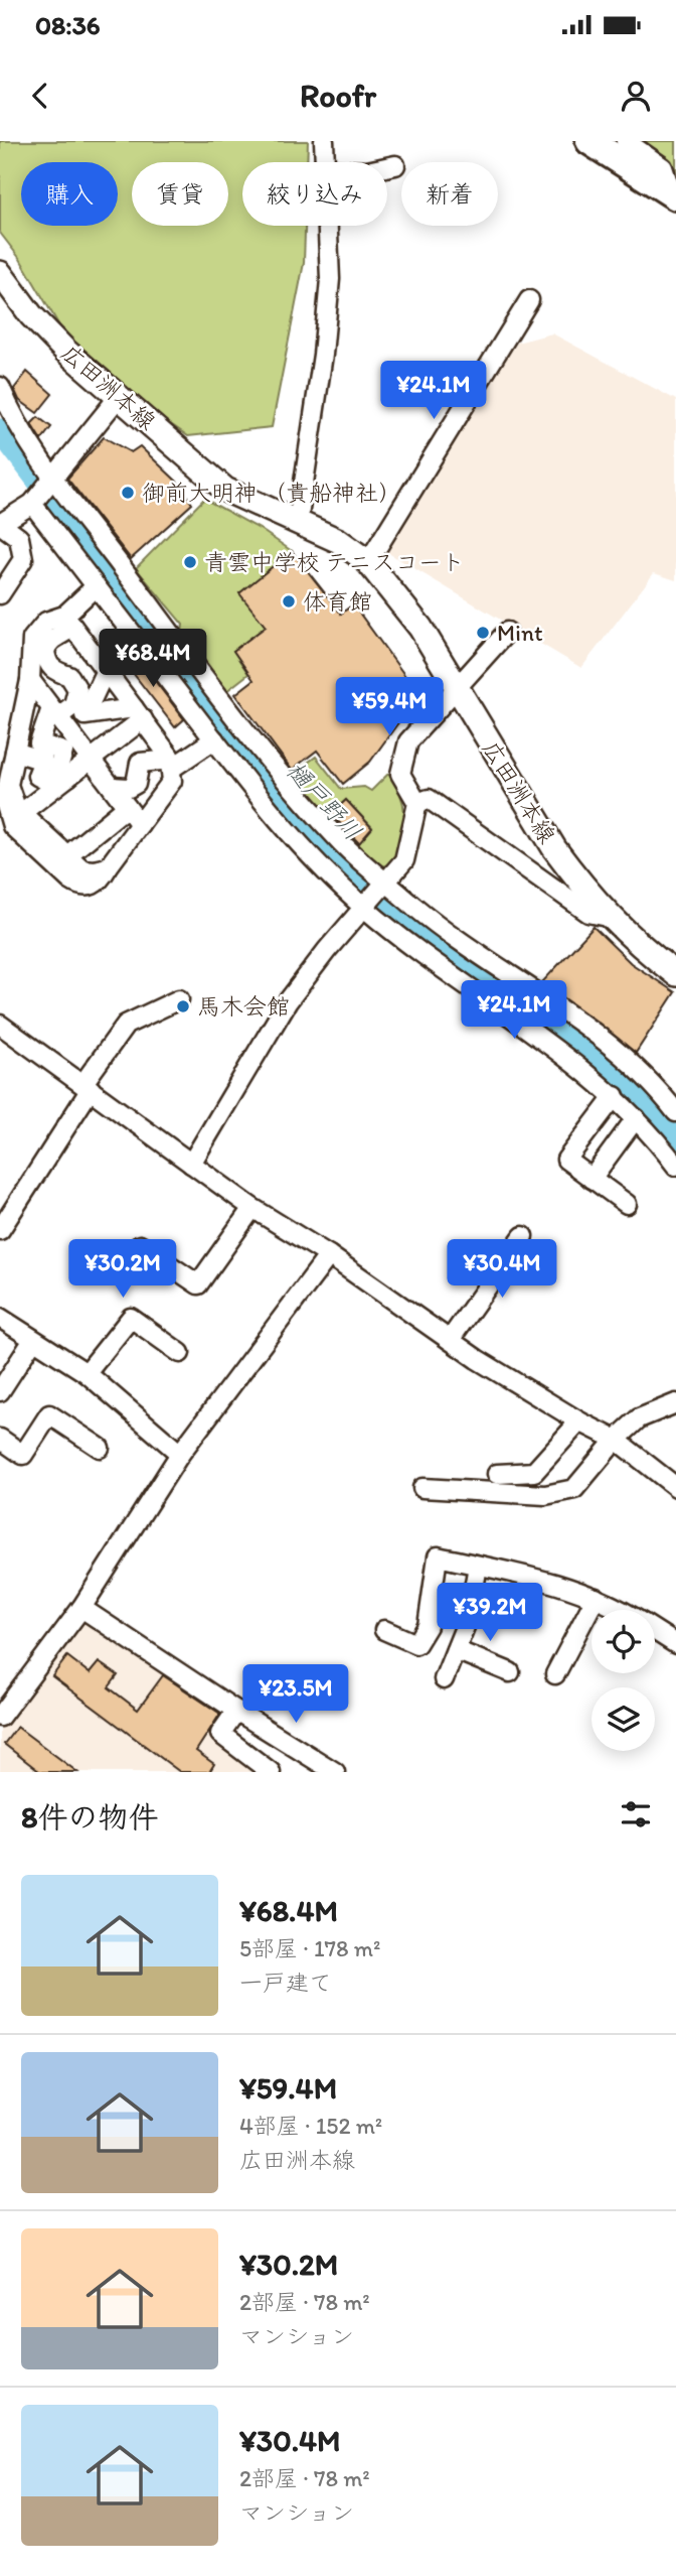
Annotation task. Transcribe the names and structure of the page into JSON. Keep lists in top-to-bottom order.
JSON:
{
  "streets": {
    "main road": ["広田洲本線"]
  },
  "water": ["樋戸野川"],
  "places": [
    "御前大明神 （貴船神社）",
    "青雲中学校 テニスコート",
    "体育館",
    "Mint",
    "馬木会館"
  ],
  "page": {
    "status": "08:36",
    "header": "Roofr",
    "chip": [
      "購入",
      "賃貸",
      "絞り込み",
      "新着"
    ],
    "price": [
      "¥24.1M",
      "¥68.4M",
      "¥59.4M",
      "¥24.1M",
      "¥30.2M",
      "¥30.4M",
      "¥39.2M",
      "¥23.5M"
    ],
    "heading": "8件の物件",
    "list": [
      {
        "name": "¥68.4M",
        "note": "5部屋 · 178 m² · 一戸建て"
      },
      {
        "name": "¥59.4M",
        "note": "4部屋 · 152 m² · 広田洲本線"
      },
      {
        "name": "¥30.2M",
        "note": "2部屋 · 78 m² · マンション"
      },
      {
        "name": "¥30.4M",
        "note": "2部屋 · 78 m² · マンション"
      }
    ]
  }
}
